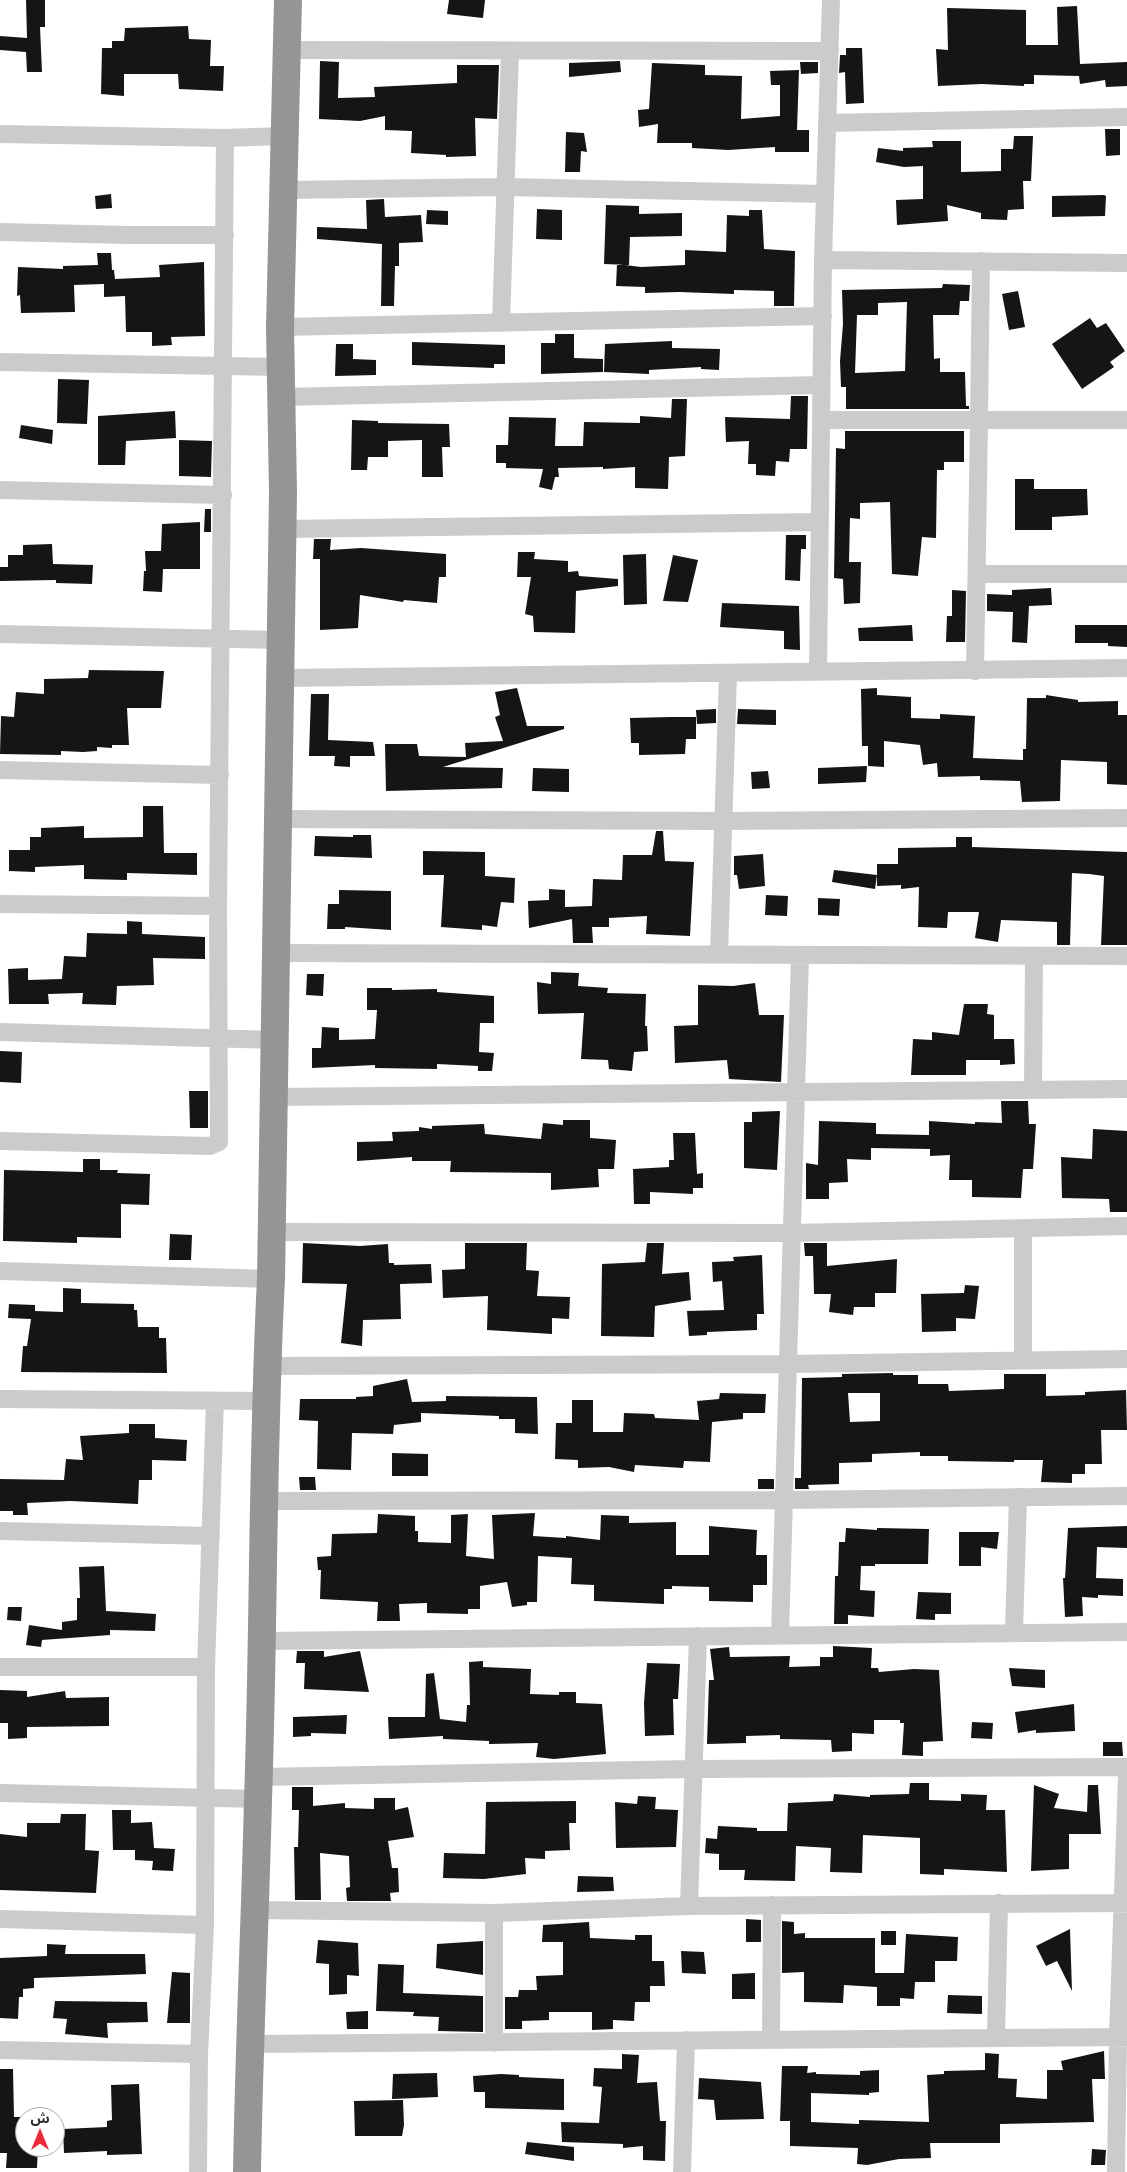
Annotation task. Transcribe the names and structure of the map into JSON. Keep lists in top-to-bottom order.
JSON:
{
  "north": "top"
}
